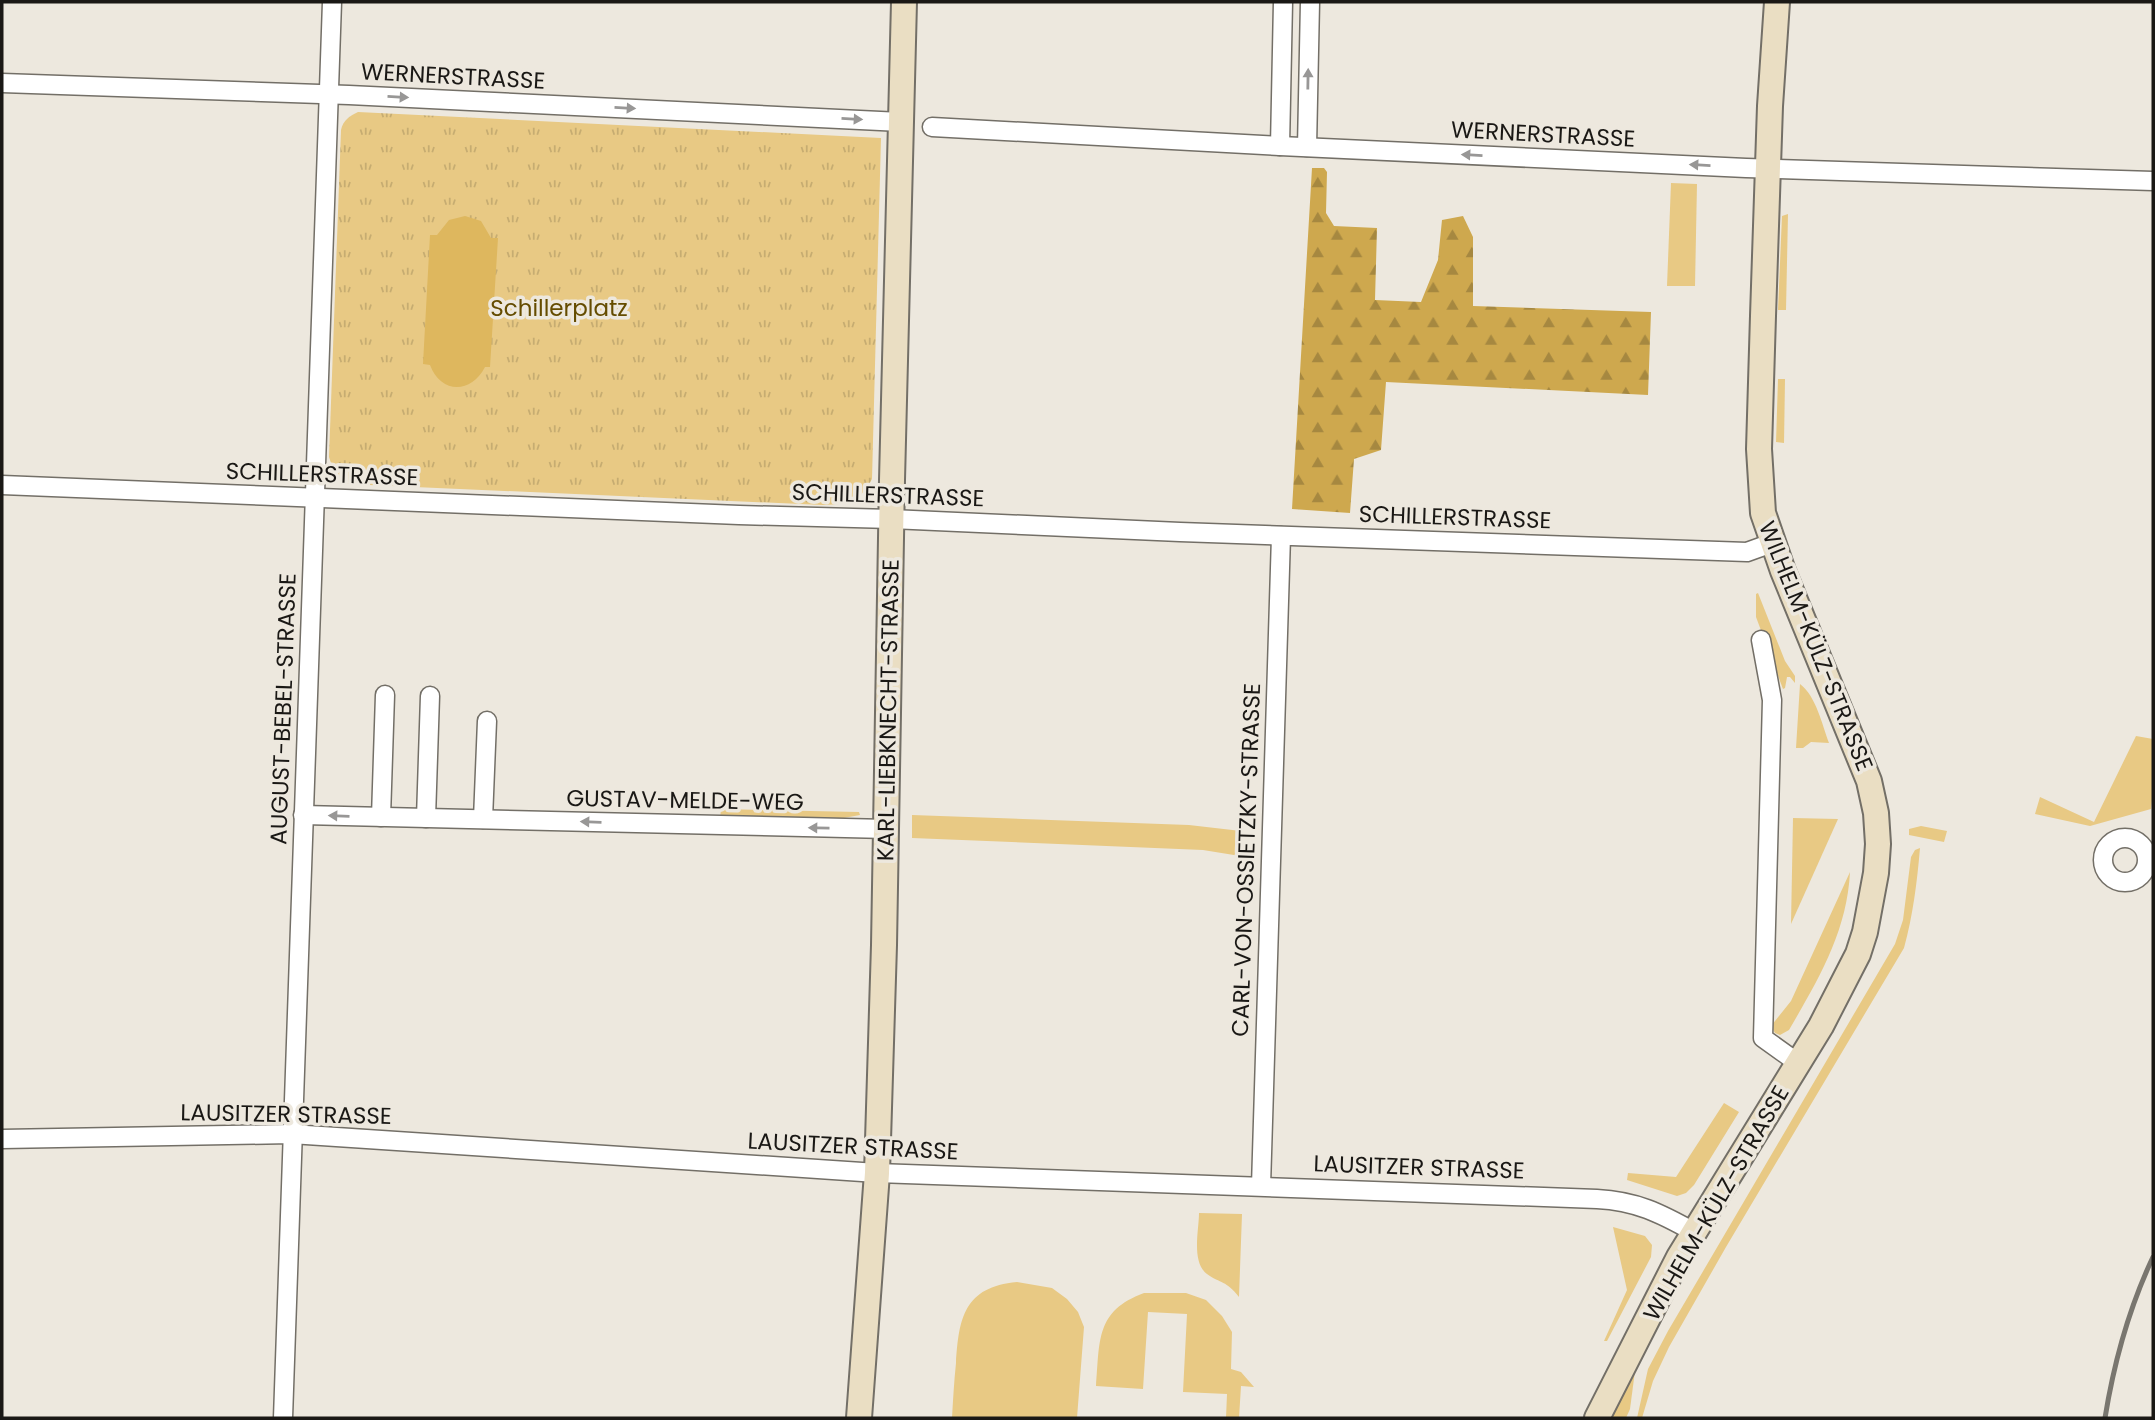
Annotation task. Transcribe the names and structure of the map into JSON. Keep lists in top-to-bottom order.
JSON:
{
  "streets": {
    "main road": ["WILHELM-KÜLZ-STRASSE", "KARL-LIEBKNECHT-STRASSE"],
    "street": [
      "WERNERSTRASSE",
      "SCHILLERSTRASSE",
      "AUGUST-BEBEL-STRASSE",
      "GUSTAV-MELDE-WEG",
      "CARL-VON-OSSIETZKY-STRASSE",
      "LAUSITZER STRASSE"
    ]
  },
  "crossings": [
    ["WERNERSTRASSE", "WILHELM-KÜLZ-STRASSE"],
    ["WERNERSTRASSE", "AUGUST-BEBEL-STRASSE"],
    ["WERNERSTRASSE", "KARL-LIEBKNECHT-STRASSE"],
    ["SCHILLERSTRASSE", "WILHELM-KÜLZ-STRASSE"],
    ["SCHILLERSTRASSE", "AUGUST-BEBEL-STRASSE"],
    ["SCHILLERSTRASSE", "KARL-LIEBKNECHT-STRASSE"],
    ["SCHILLERSTRASSE", "CARL-VON-OSSIETZKY-STRASSE"],
    ["WILHELM-KÜLZ-STRASSE", "LAUSITZER STRASSE"],
    ["AUGUST-BEBEL-STRASSE", "GUSTAV-MELDE-WEG"],
    ["AUGUST-BEBEL-STRASSE", "LAUSITZER STRASSE"],
    ["KARL-LIEBKNECHT-STRASSE", "GUSTAV-MELDE-WEG"],
    ["KARL-LIEBKNECHT-STRASSE", "LAUSITZER STRASSE"],
    ["CARL-VON-OSSIETZKY-STRASSE", "LAUSITZER STRASSE"]
  ],
  "one_way": ["GUSTAV-MELDE-WEG"],
  "parks": ["Schillerplatz"]
}
